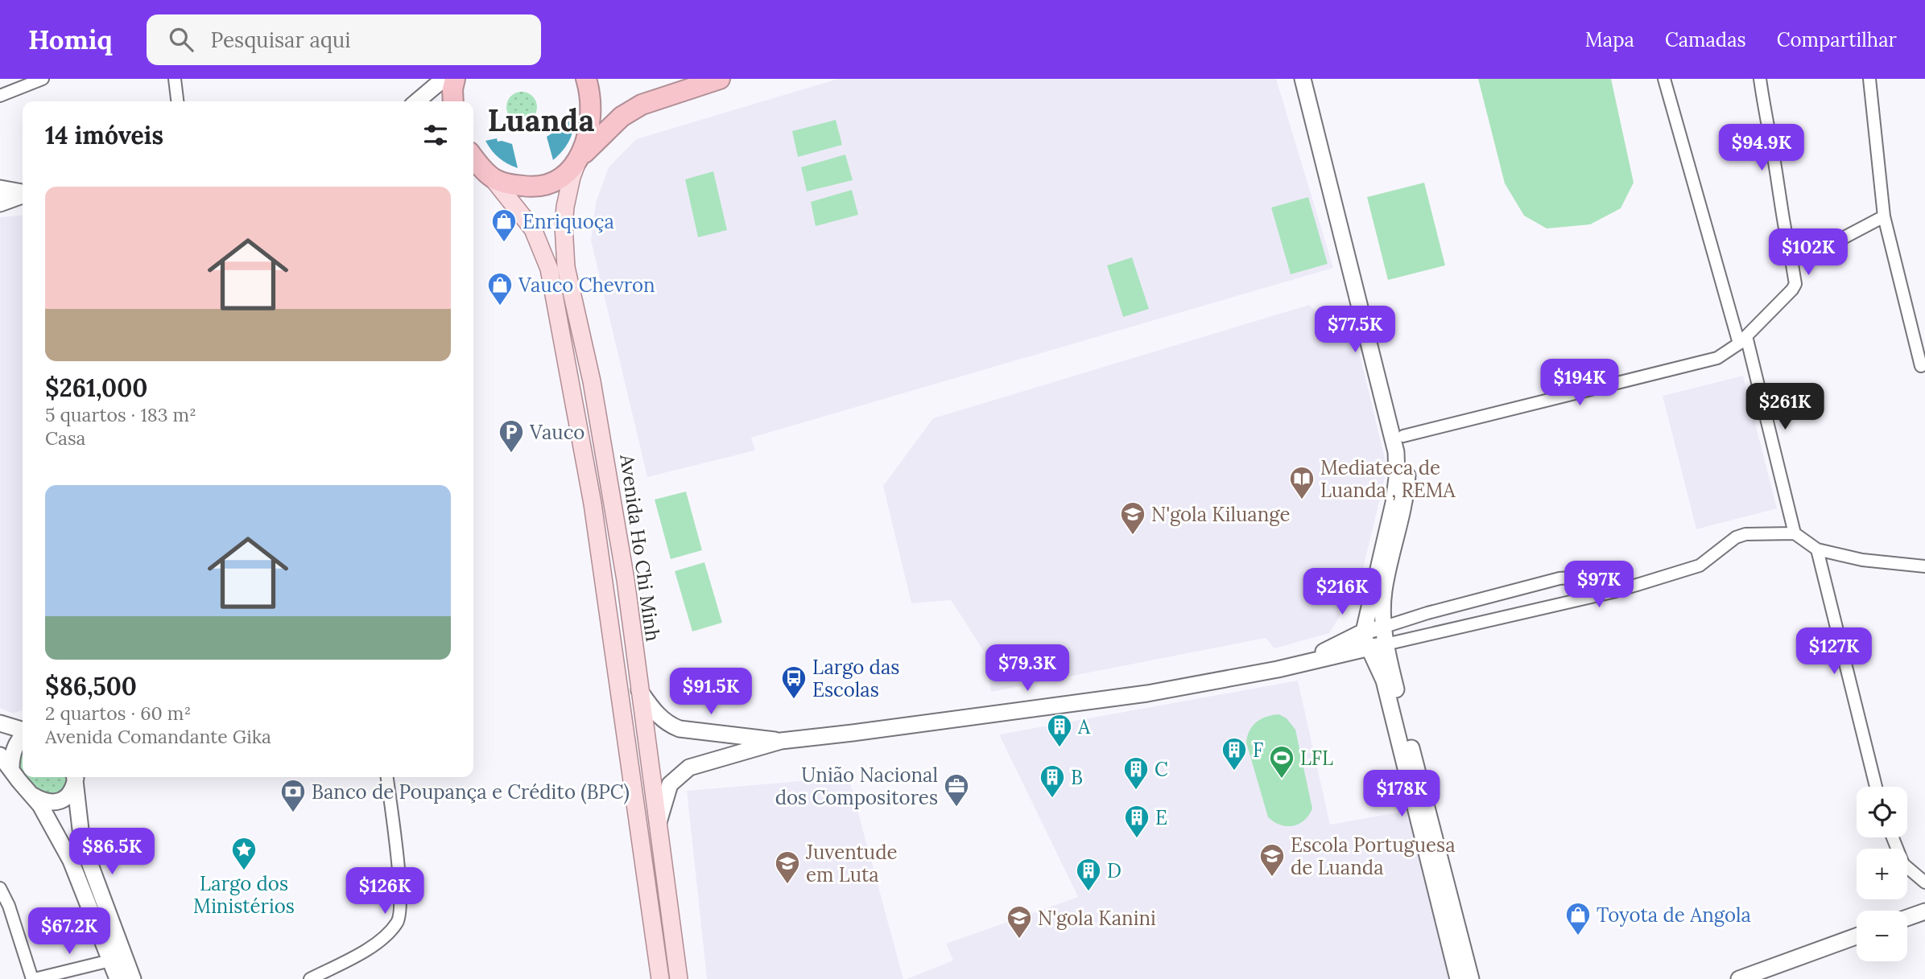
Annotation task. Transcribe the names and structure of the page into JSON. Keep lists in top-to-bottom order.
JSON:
{
  "streets": {
    "main road": ["Avenida Ho Chi Minh"]
  },
  "districts": ["Luanda"],
  "places": {
    "shop": ["Enriquoça", "Vauco Chevron", "Toyota de Angola"],
    "parking": ["Vauco"],
    "library": ["Mediateca de Luanda , REMA"],
    "school or university": [
      "N'gola Kiluange",
      "Escola Portuguesa de Luanda",
      "Juventude em Luta",
      "N'gola Kanini"
    ],
    "bus stop": ["Largo das Escolas"],
    "building": [
      "A",
      "F",
      "C",
      "B",
      "E",
      "D"
    ],
    "sports": ["LFL"],
    "office": ["União Nacional dos Compositores"],
    "bank": ["Banco de Poupança e Crédito (BPC)"],
    "place": ["Largo dos Ministérios"]
  },
  "page": {
    "header": "Homiq",
    "search": "Pesquisar aqui",
    "nav": ["Mapa", "Camadas", "Compartilhar"],
    "heading": "14 imóveis",
    "price": [
      "$94.9K",
      "$102K",
      "$77.5K",
      "$194K",
      "$261K",
      "$97K",
      "$216K",
      "$127K",
      "$79.3K",
      "$91.5K",
      "$178K",
      "$86.5K",
      "$126K",
      "$67.2K"
    ],
    "list": [
      {
        "name": "$261,000",
        "note": "5 quartos · 183 m² · Casa"
      },
      {
        "name": "$86,500",
        "note": "2 quartos · 60 m² · Avenida Comandante Gika"
      }
    ],
    "map_buttons": ["+", "−"]
  }
}
